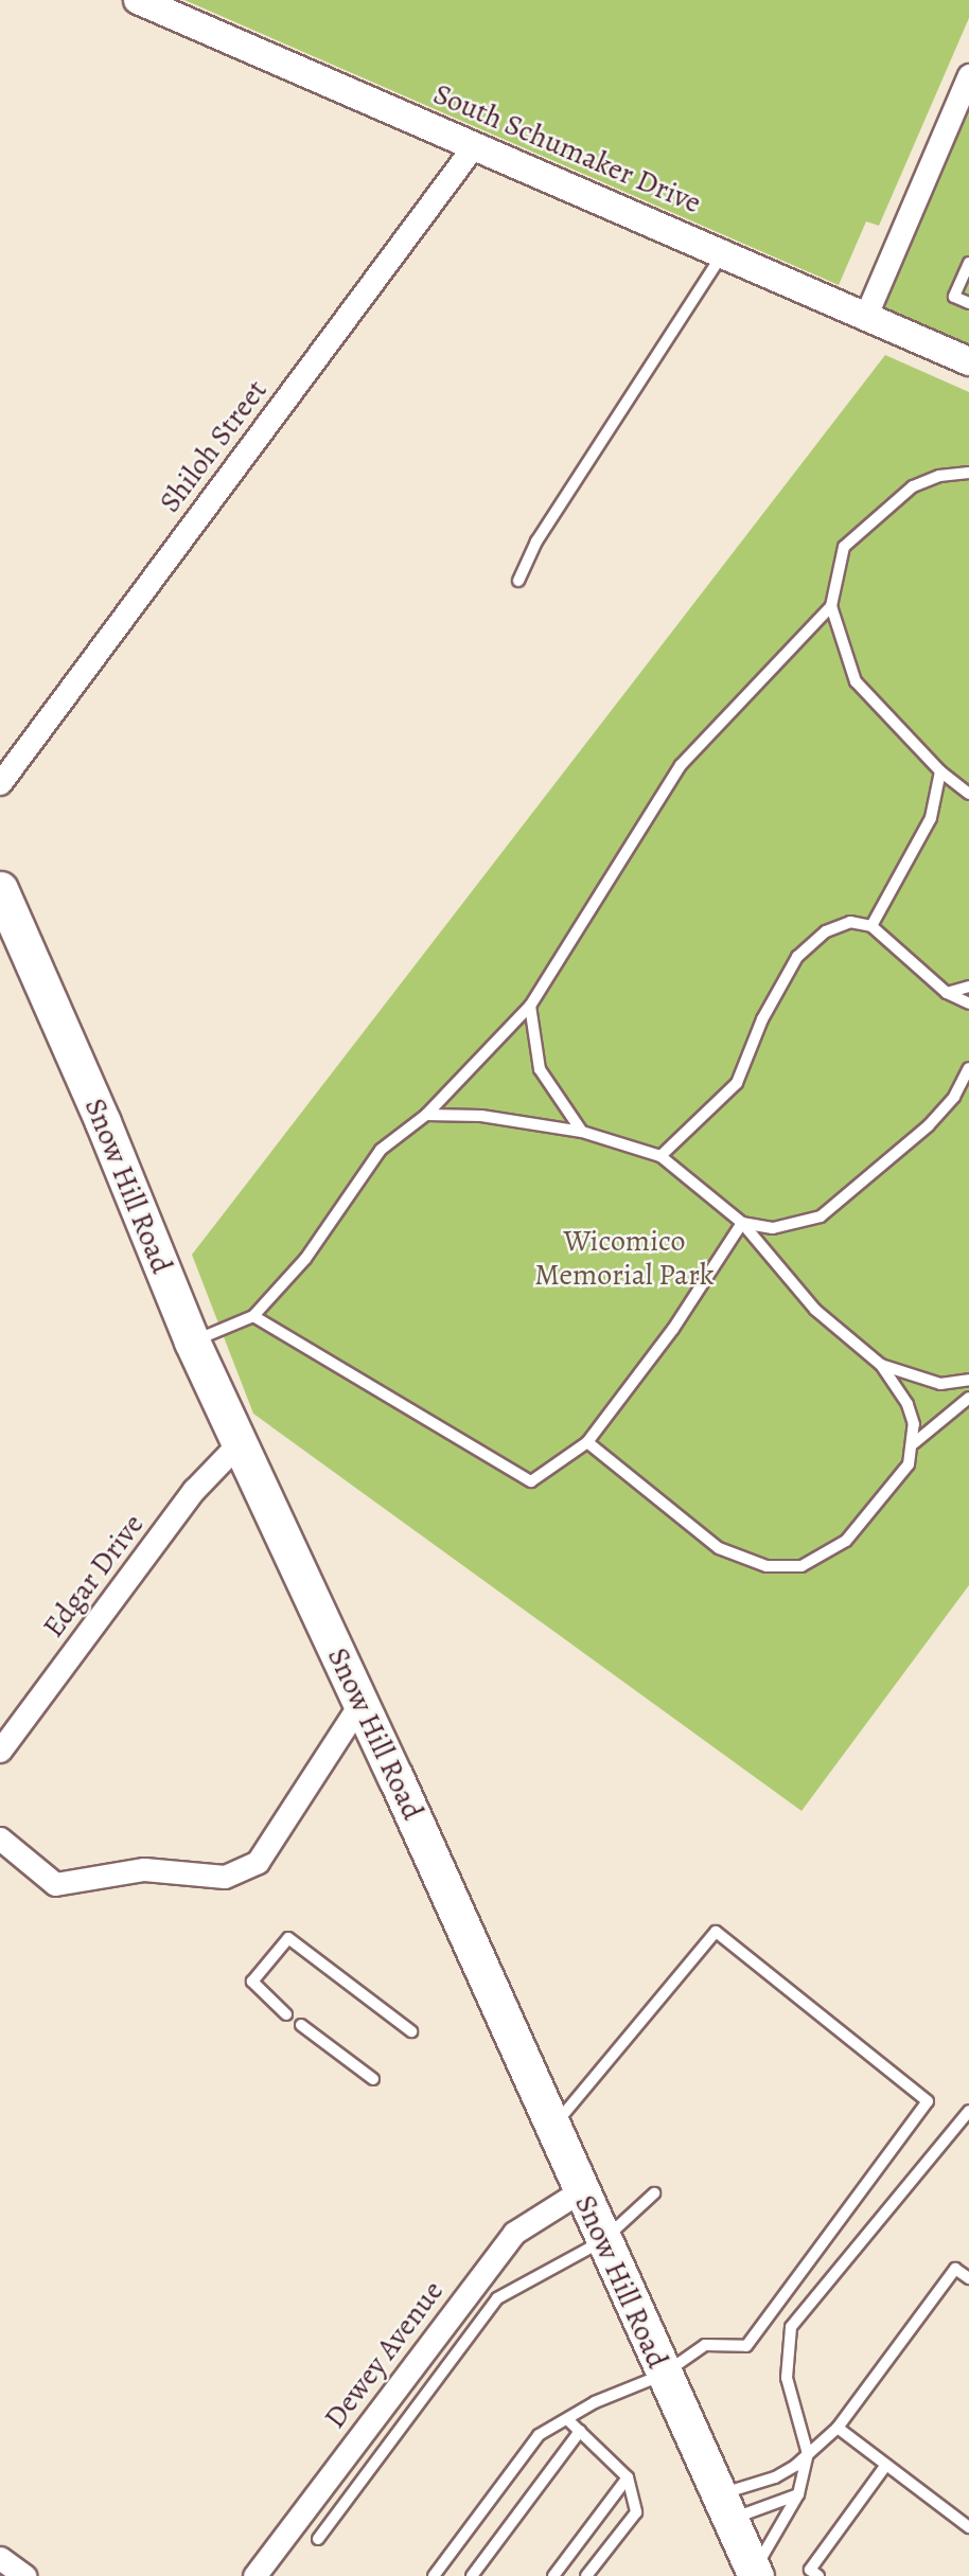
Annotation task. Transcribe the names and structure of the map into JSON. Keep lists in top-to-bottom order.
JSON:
{
  "streets": {
    "main road": ["Snow Hill Road"],
    "street": [
      "South Schumaker Drive",
      "Shiloh Street",
      "Edgar Drive",
      "Dewey Avenue"
    ]
  },
  "crossings": [
    ["South Schumaker Drive", "Shiloh Street"],
    ["Snow Hill Road", "Edgar Drive"],
    ["Snow Hill Road", "Dewey Avenue"]
  ],
  "parks": ["Wicomico Memorial Park"]
}
